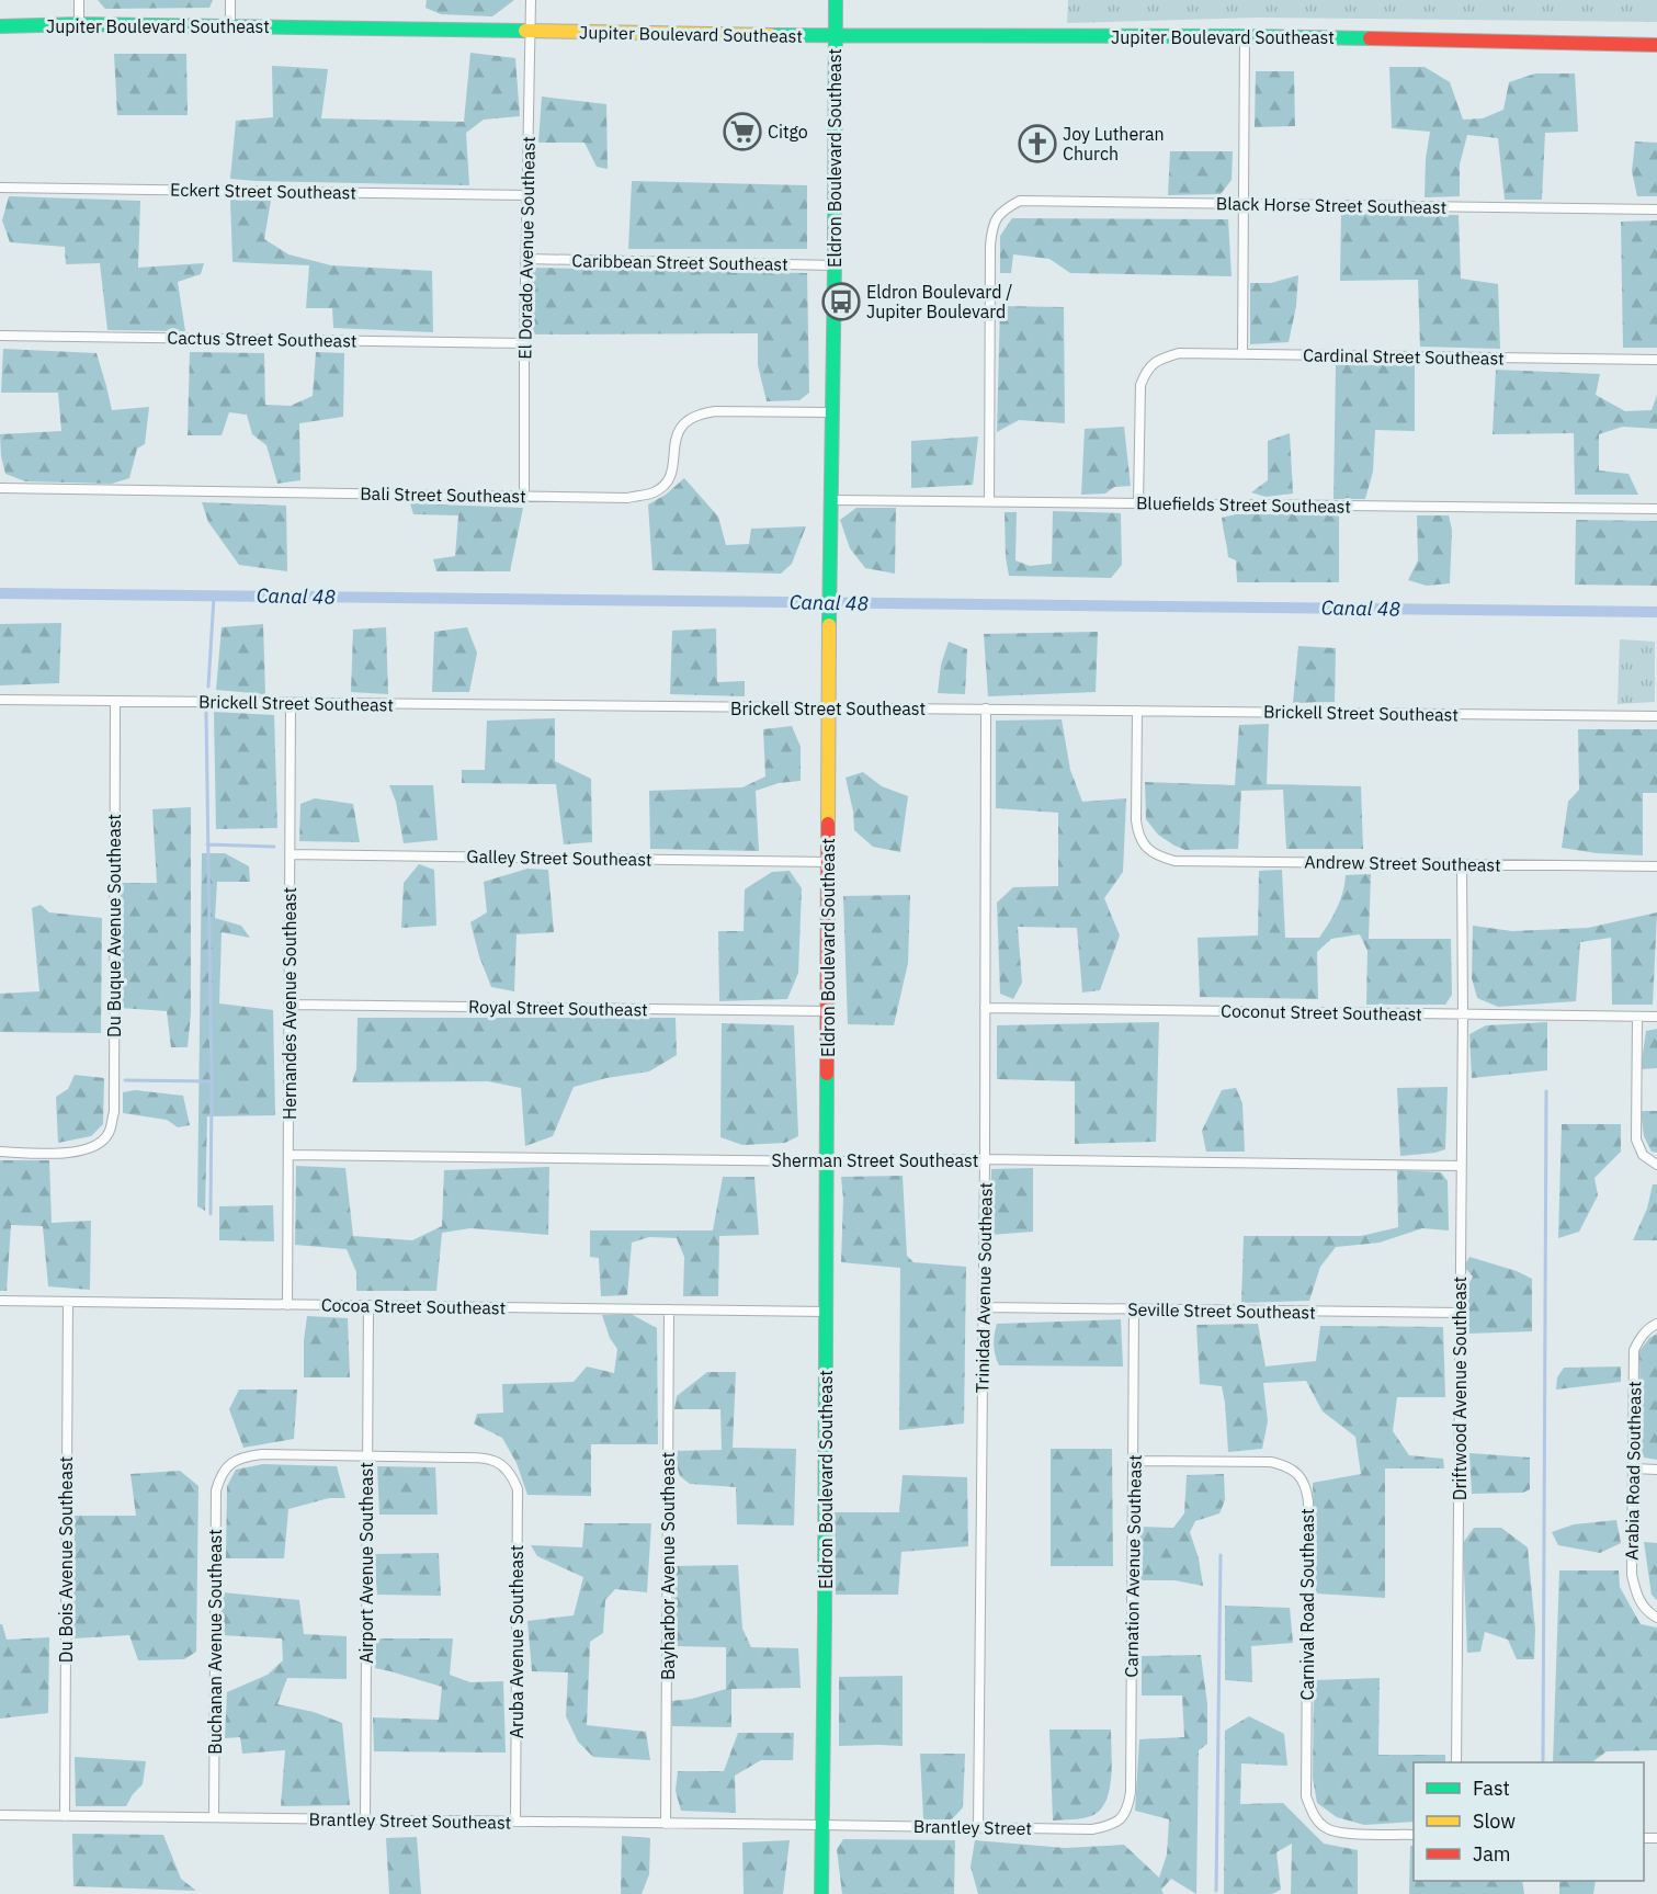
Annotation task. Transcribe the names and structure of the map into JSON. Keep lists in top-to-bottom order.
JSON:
{
  "streets": {
    "street": [
      "Jupiter Boulevard Southeast",
      "Eldron Boulevard Southeast",
      "Eckert Street Southeast",
      "Black Horse Street Southeast",
      "El Dorado Avenue Southeast",
      "Caribbean Street Southeast",
      "Cactus Street Southeast",
      "Cardinal Street Southeast",
      "Bali Street Southeast",
      "Bluefields Street Southeast",
      "Brickell Street Southeast",
      "Galley Street Southeast",
      "Andrew Street Southeast",
      "Du Buque Avenue Southeast",
      "Hernandes Avenue Southeast",
      "Royal Street Southeast",
      "Coconut Street Southeast",
      "Sherman Street Southeast",
      "Trinidad Avenue Southeast",
      "Cocoa Street Southeast",
      "Seville Street Southeast",
      "Driftwood Avenue Southeast",
      "Arabia Road Southeast",
      "Du Bois Avenue Southeast",
      "Airport Avenue Southeast",
      "Bayharbor Avenue Southeast",
      "Carnation Avenue Southeast",
      "Carnival Road Southeast",
      "Buchanan Avenue Southeast",
      "Aruba Avenue Southeast",
      "Brantley Street Southeast",
      "Brantley Street"
    ]
  },
  "crossings": [
    ["Jupiter Boulevard Southeast", "Eldron Boulevard Southeast"],
    ["Jupiter Boulevard Southeast", "El Dorado Avenue Southeast"],
    ["Eldron Boulevard Southeast", "Caribbean Street Southeast"],
    ["Eldron Boulevard Southeast", "Bali Street Southeast"],
    ["Eldron Boulevard Southeast", "Bluefields Street Southeast"],
    ["Eldron Boulevard Southeast", "Brickell Street Southeast"],
    ["Eldron Boulevard Southeast", "Galley Street Southeast"],
    ["Eldron Boulevard Southeast", "Royal Street Southeast"],
    ["Eldron Boulevard Southeast", "Sherman Street Southeast"],
    ["Eldron Boulevard Southeast", "Cocoa Street Southeast"],
    ["Eldron Boulevard Southeast", "Brantley Street Southeast"],
    ["Eldron Boulevard Southeast", "Brantley Street"],
    ["Eckert Street Southeast", "El Dorado Avenue Southeast"],
    ["Black Horse Street Southeast", "Bluefields Street Southeast"],
    ["El Dorado Avenue Southeast", "Caribbean Street Southeast"],
    ["El Dorado Avenue Southeast", "Cactus Street Southeast"],
    ["El Dorado Avenue Southeast", "Bali Street Southeast"],
    ["Cardinal Street Southeast", "Bluefields Street Southeast"],
    ["Brickell Street Southeast", "Andrew Street Southeast"],
    ["Brickell Street Southeast", "Du Buque Avenue Southeast"],
    ["Brickell Street Southeast", "Hernandes Avenue Southeast"],
    ["Brickell Street Southeast", "Trinidad Avenue Southeast"],
    ["Galley Street Southeast", "Hernandes Avenue Southeast"],
    ["Andrew Street Southeast", "Driftwood Avenue Southeast"],
    ["Hernandes Avenue Southeast", "Royal Street Southeast"],
    ["Hernandes Avenue Southeast", "Sherman Street Southeast"],
    ["Hernandes Avenue Southeast", "Cocoa Street Southeast"],
    ["Coconut Street Southeast", "Trinidad Avenue Southeast"],
    ["Coconut Street Southeast", "Driftwood Avenue Southeast"],
    ["Sherman Street Southeast", "Trinidad Avenue Southeast"],
    ["Sherman Street Southeast", "Driftwood Avenue Southeast"],
    ["Trinidad Avenue Southeast", "Seville Street Southeast"],
    ["Trinidad Avenue Southeast", "Brantley Street"],
    ["Cocoa Street Southeast", "Du Bois Avenue Southeast"],
    ["Cocoa Street Southeast", "Airport Avenue Southeast"],
    ["Cocoa Street Southeast", "Bayharbor Avenue Southeast"],
    ["Seville Street Southeast", "Driftwood Avenue Southeast"],
    ["Seville Street Southeast", "Carnation Avenue Southeast"],
    ["Du Bois Avenue Southeast", "Brantley Street Southeast"],
    ["Airport Avenue Southeast", "Buchanan Avenue Southeast"],
    ["Airport Avenue Southeast", "Aruba Avenue Southeast"],
    ["Airport Avenue Southeast", "Brantley Street Southeast"],
    ["Bayharbor Avenue Southeast", "Brantley Street Southeast"],
    ["Carnation Avenue Southeast", "Carnival Road Southeast"],
    ["Carnation Avenue Southeast", "Brantley Street"],
    ["Buchanan Avenue Southeast", "Aruba Avenue Southeast"],
    ["Buchanan Avenue Southeast", "Brantley Street Southeast"],
    ["Aruba Avenue Southeast", "Brantley Street Southeast"],
    ["Brantley Street Southeast", "Brantley Street"]
  ],
  "water": ["Canal 48"],
  "places": {
    "supermarket": ["Citgo"],
    "church": ["Joy Lutheran Church"],
    "bus stop": ["Eldron Boulevard / Jupiter Boulevard"]
  },
  "legend": ["Fast", "Slow", "Jam"]
}
